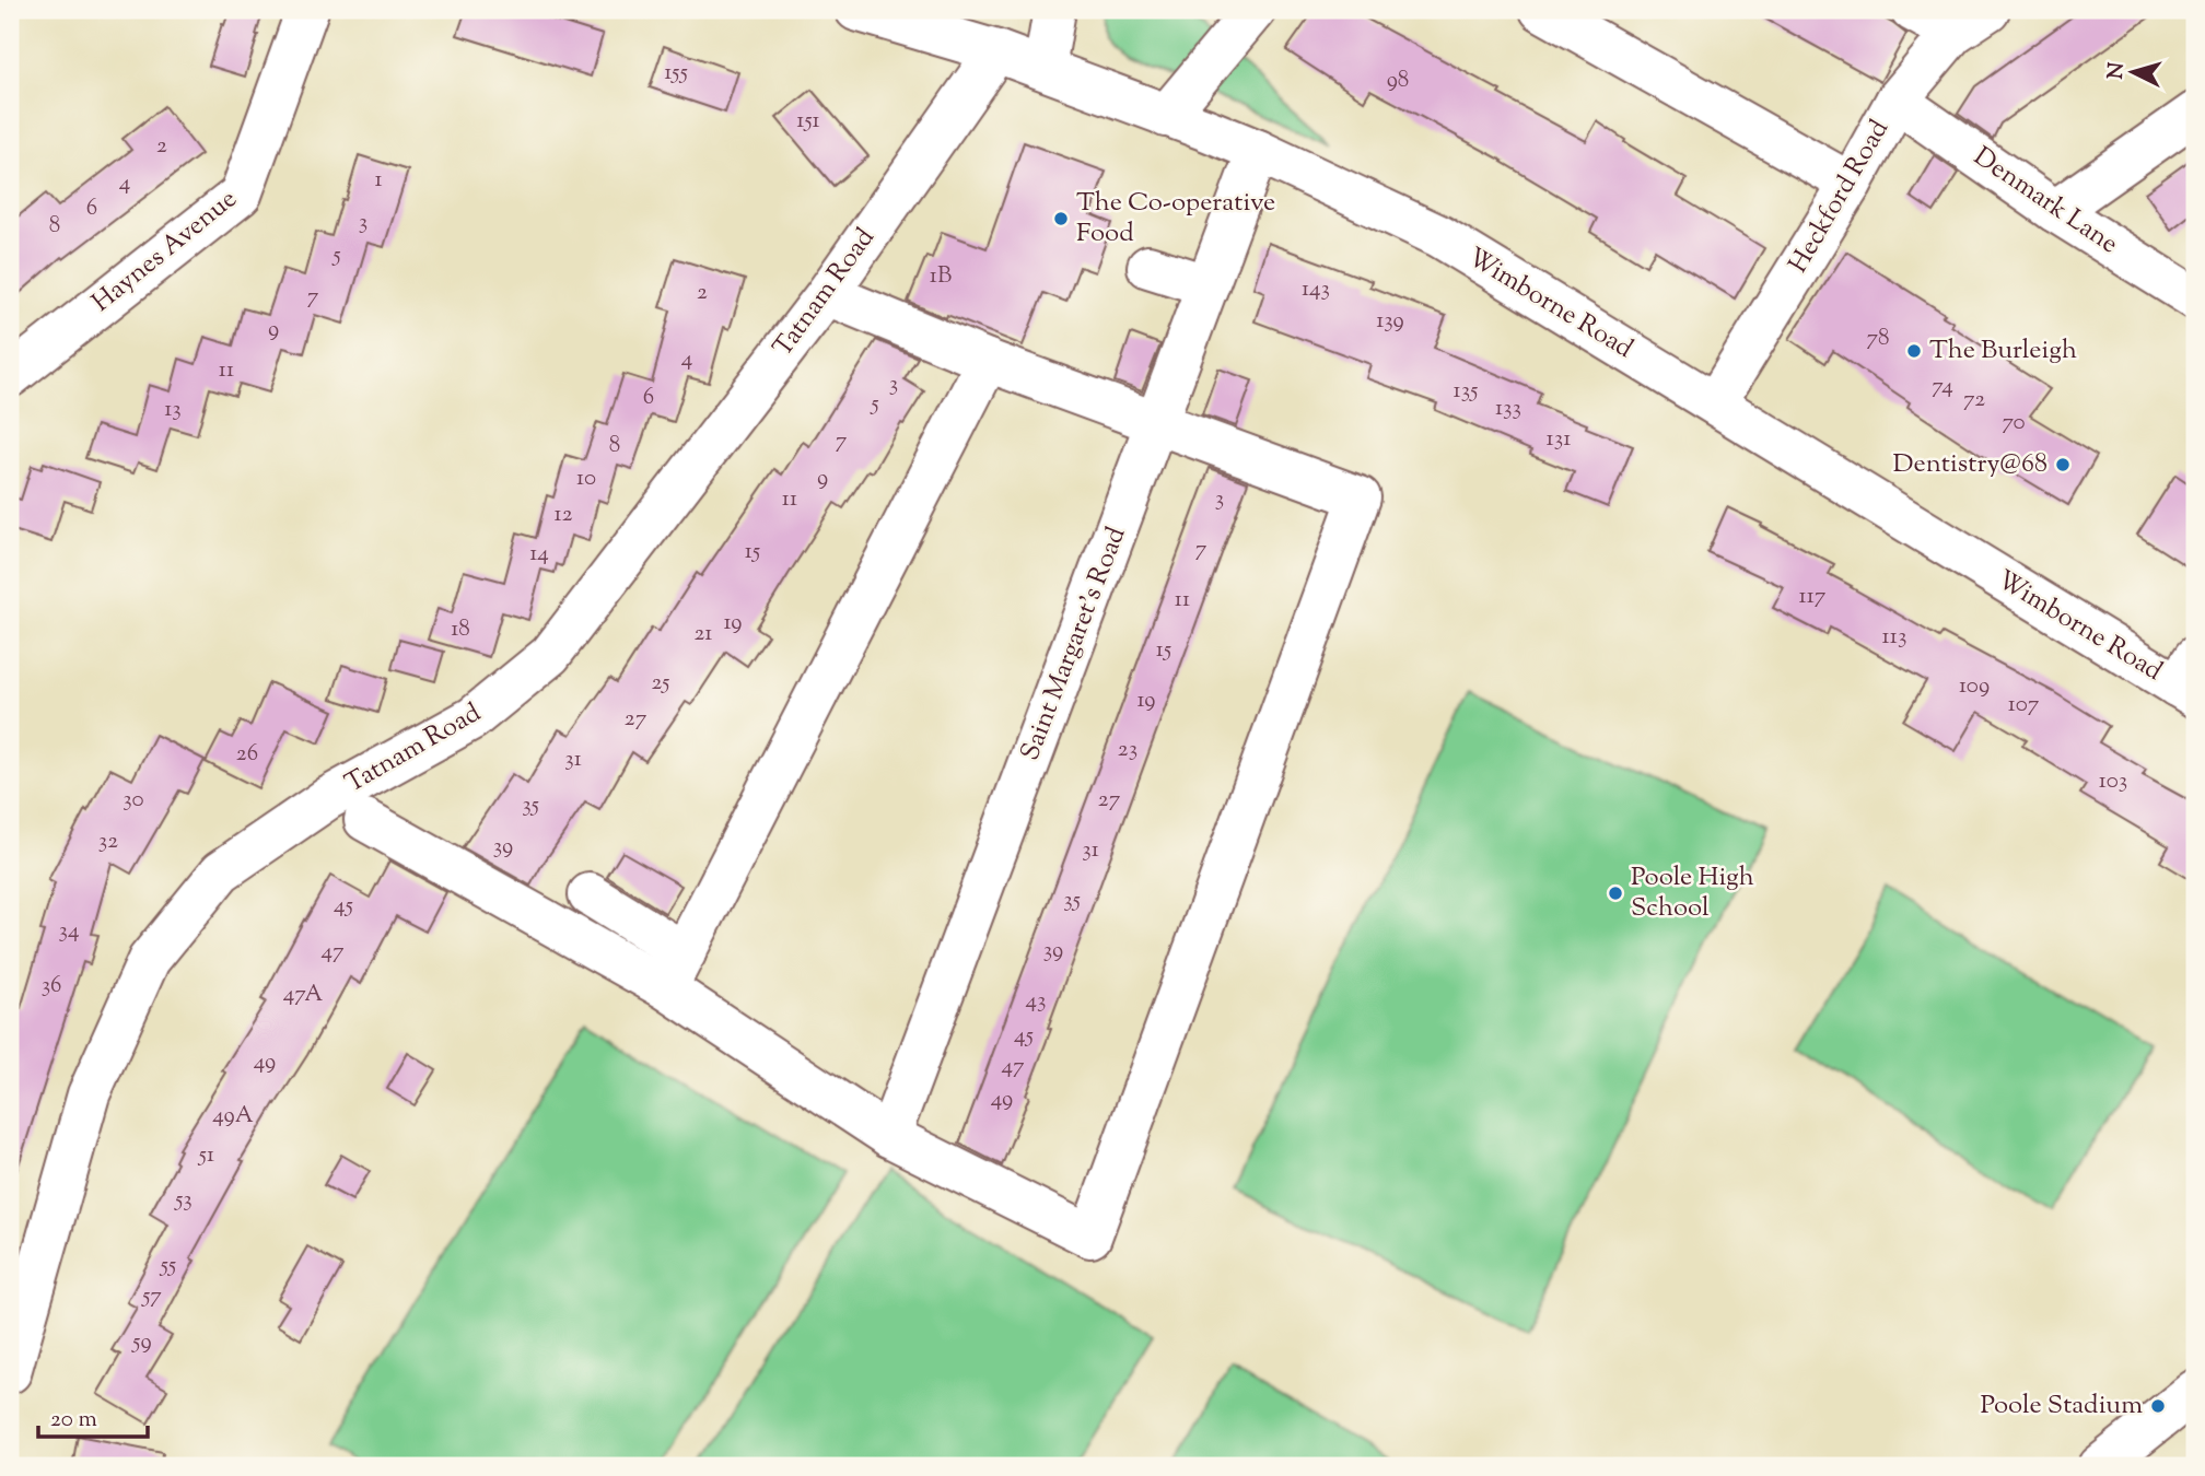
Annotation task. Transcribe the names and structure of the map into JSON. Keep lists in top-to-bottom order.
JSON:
{
  "streets": {
    "street": [
      "Heckford Road",
      "Denmark Lane",
      "Haynes Avenue",
      "Tatnam Road",
      "Wimborne Road",
      "Saint Margaret's Road"
    ]
  },
  "crossings": [
    ["Heckford Road", "Denmark Lane"],
    ["Heckford Road", "Wimborne Road"],
    ["Tatnam Road", "Wimborne Road"],
    ["Wimborne Road", "Saint Margaret's Road"]
  ],
  "places": [
    "The Co-operative Food",
    "The Burleigh",
    "Dentistry@68",
    "Poole High School",
    "Poole Stadium"
  ],
  "house_numbers": [
    "155",
    "98",
    "151",
    "2",
    "1",
    "4",
    "6",
    "3",
    "8",
    "5",
    "1B",
    "143",
    "2",
    "7",
    "139",
    "9",
    "78",
    "4",
    "11",
    "3",
    "74",
    "135",
    "6",
    "72",
    "5",
    "133",
    "13",
    "70",
    "131",
    "7",
    "8",
    "10",
    "9",
    "11",
    "3",
    "12",
    "7",
    "15",
    "14",
    "117",
    "11",
    "19",
    "18",
    "21",
    "113",
    "15",
    "25",
    "109",
    "19",
    "107",
    "27",
    "23",
    "26",
    "31",
    "103",
    "30",
    "27",
    "35",
    "32",
    "39",
    "31",
    "35",
    "45",
    "34",
    "39",
    "47",
    "36",
    "47A",
    "43",
    "45",
    "49",
    "47",
    "49",
    "49A",
    "51",
    "53",
    "55",
    "57",
    "59"
  ],
  "scale_bar": "20 m",
  "north": "left"
}
